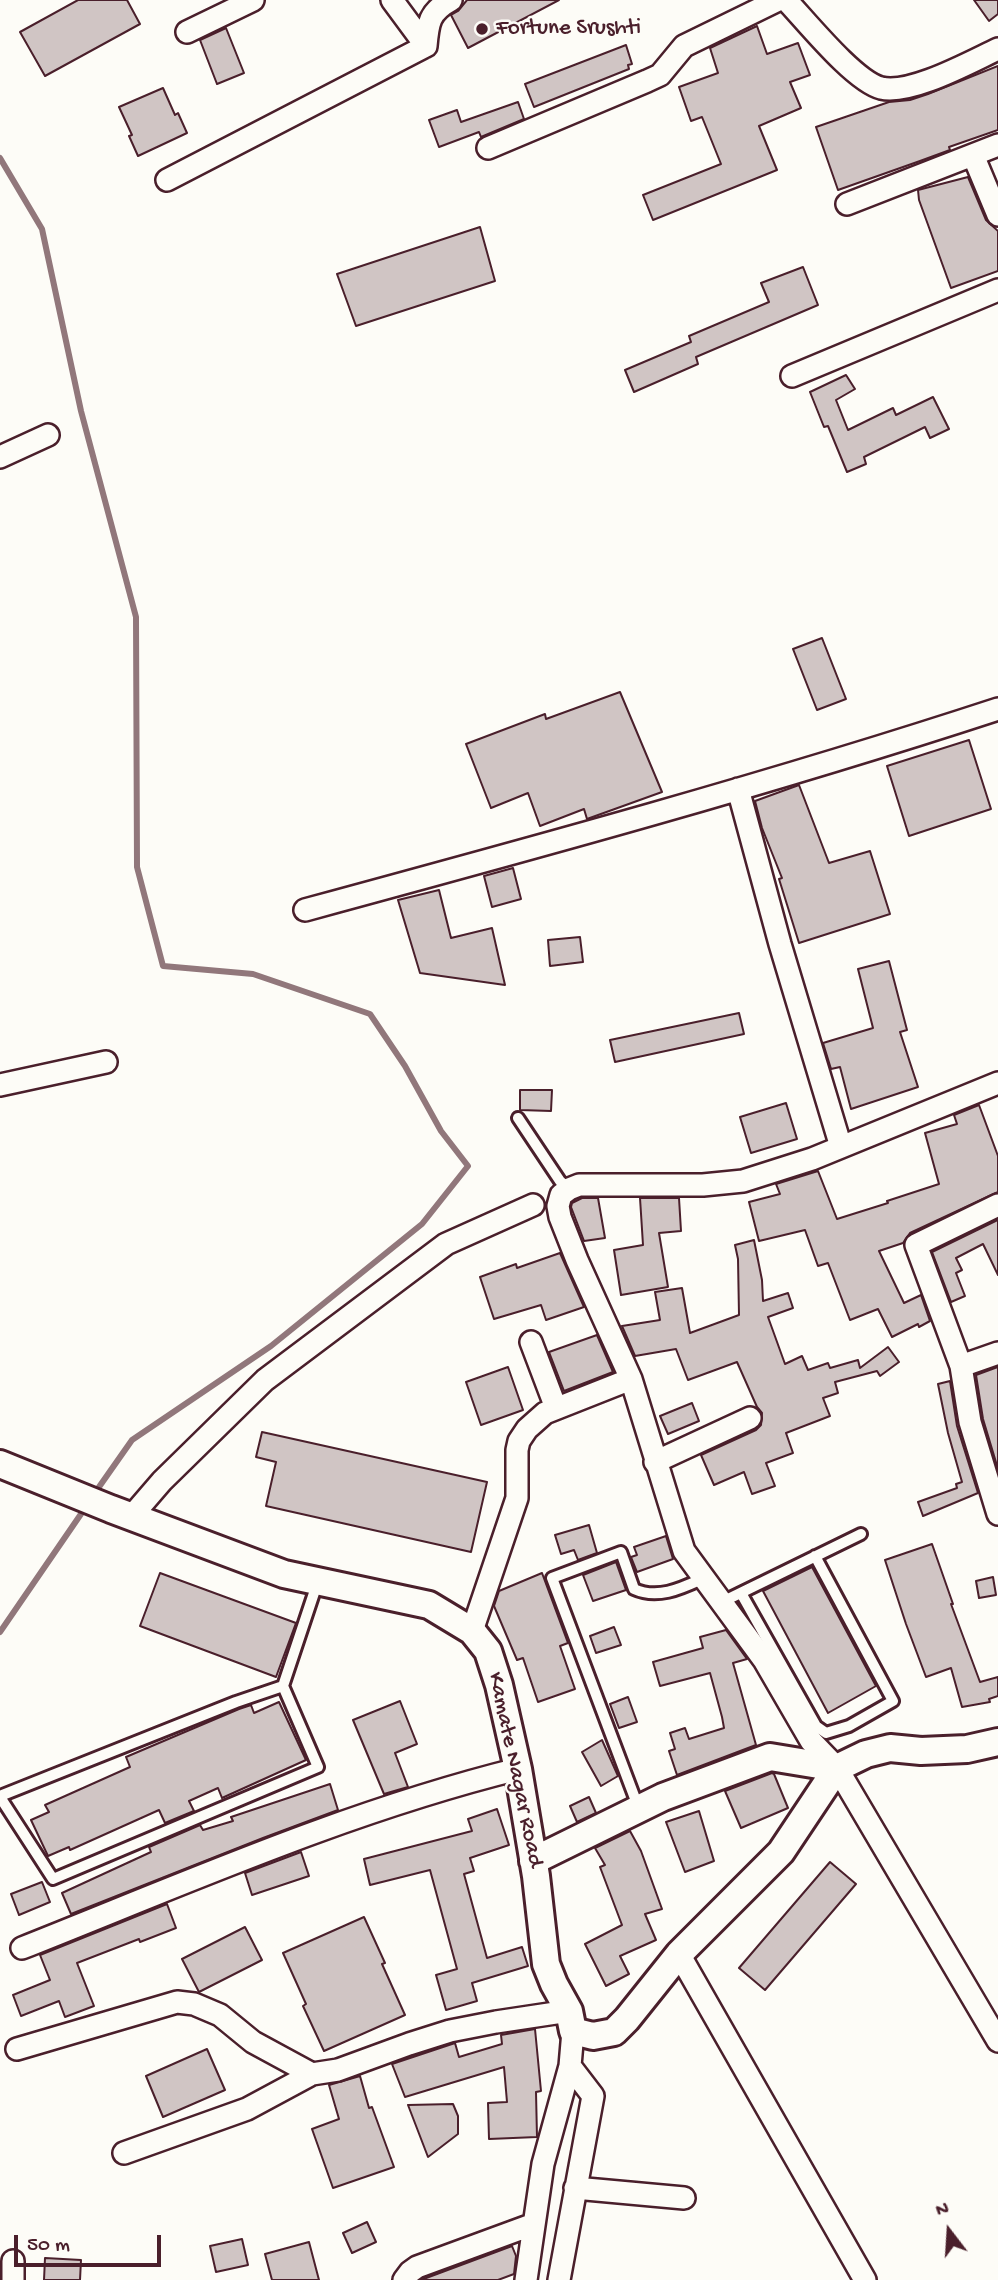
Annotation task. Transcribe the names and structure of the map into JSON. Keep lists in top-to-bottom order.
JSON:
{
  "streets": {
    "street": ["Kamate Nagar Road"]
  },
  "places": ["Fortune Srushti"],
  "scale_bar": "50 m",
  "north": "top"
}
